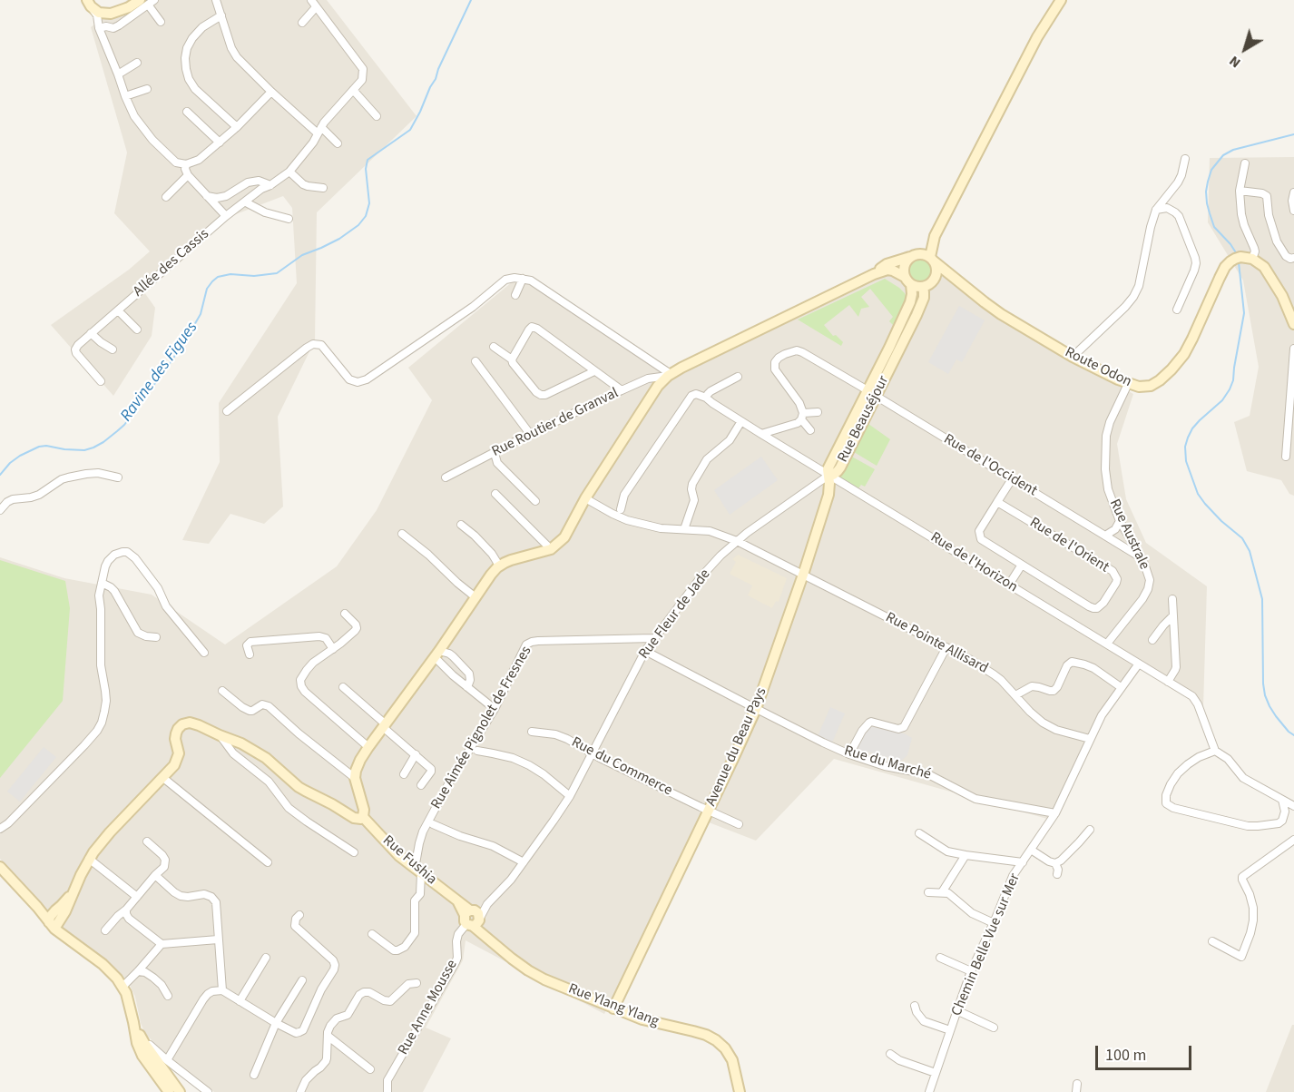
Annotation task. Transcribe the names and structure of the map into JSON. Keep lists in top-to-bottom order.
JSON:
{
  "streets": {
    "street": [
      "Allée des Cassis",
      "Route Odon",
      "Rue Beauséjour",
      "Rue Routier de Granval",
      "Rue de l'Occident",
      "Rue Australe",
      "Rue de l'Orient",
      "Rue de l'Horizon",
      "Rue Fleur de Jade",
      "Rue Pointe Allisard",
      "Rue Aimée Pignolet de Fresnes",
      "Avenue du Beau Pays",
      "Rue du Marché",
      "Rue du Commerce",
      "Rue Fushia",
      "Chemin Belle Vue sur Mer",
      "Rue Ylang Ylang",
      "Rue Anne Mousse"
    ]
  },
  "crossings": [
    ["Route Odon", "Rue Beauséjour"],
    ["Route Odon", "Rue Routier de Granval"],
    ["Route Odon", "Rue Australe"],
    ["Rue Beauséjour", "Rue Routier de Granval"],
    ["Rue Beauséjour", "Rue de l'Occident"],
    ["Rue Beauséjour", "Rue de l'Horizon"],
    ["Rue Beauséjour", "Rue Fleur de Jade"],
    ["Rue Beauséjour", "Avenue du Beau Pays"],
    ["Rue Routier de Granval", "Rue Pointe Allisard"],
    ["Rue de l'Occident", "Rue Australe"],
    ["Rue de l'Occident", "Rue de l'Orient"],
    ["Rue Australe", "Rue de l'Horizon"],
    ["Rue de l'Horizon", "Rue Fleur de Jade"],
    ["Rue de l'Horizon", "Avenue du Beau Pays"],
    ["Rue de l'Horizon", "Chemin Belle Vue sur Mer"],
    ["Rue Fleur de Jade", "Rue Pointe Allisard"],
    ["Rue Fleur de Jade", "Rue Aimée Pignolet de Fresnes"],
    ["Rue Fleur de Jade", "Avenue du Beau Pays"],
    ["Rue Fleur de Jade", "Rue du Marché"],
    ["Rue Fleur de Jade", "Rue du Commerce"],
    ["Rue Fleur de Jade", "Rue Fushia"],
    ["Rue Fleur de Jade", "Rue Ylang Ylang"],
    ["Rue Fleur de Jade", "Rue Anne Mousse"],
    ["Rue Pointe Allisard", "Avenue du Beau Pays"],
    ["Rue Pointe Allisard", "Chemin Belle Vue sur Mer"],
    ["Rue Aimée Pignolet de Fresnes", "Rue Fushia"],
    ["Avenue du Beau Pays", "Rue du Marché"],
    ["Avenue du Beau Pays", "Rue du Commerce"],
    ["Avenue du Beau Pays", "Rue Ylang Ylang"],
    ["Rue du Marché", "Chemin Belle Vue sur Mer"],
    ["Rue Fushia", "Rue Ylang Ylang"],
    ["Rue Fushia", "Rue Anne Mousse"],
    ["Rue Ylang Ylang", "Rue Anne Mousse"]
  ],
  "water": ["Ravine des Figues"],
  "scale_bar": "100 m",
  "north": "bottom left"
}
